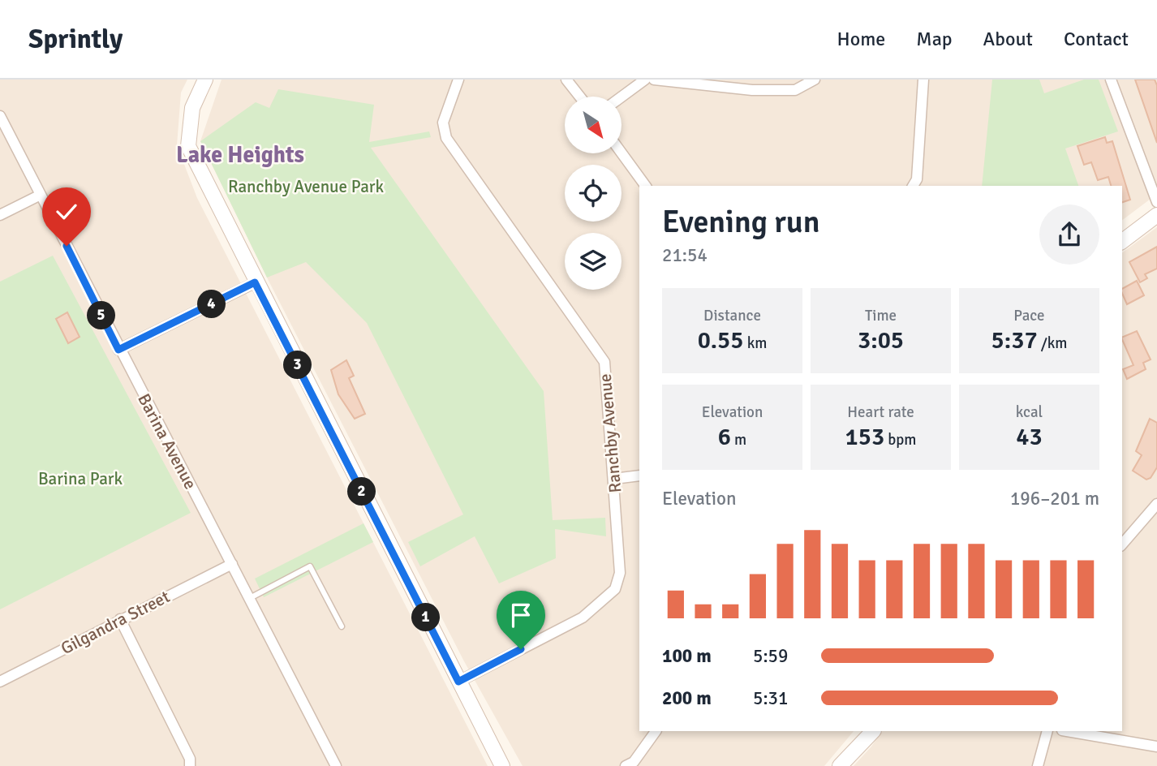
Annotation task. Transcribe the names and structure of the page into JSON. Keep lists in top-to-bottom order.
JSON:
{
  "streets": {
    "street": ["Ranchby Avenue", "Barina Avenue", "Gilgandra Street"]
  },
  "crossings": [
    ["Barina Avenue", "Gilgandra Street"]
  ],
  "districts": ["Lake Heights"],
  "parks": ["Ranchby Avenue Park", "Barina Park"],
  "north": "bottom right",
  "page": {
    "header": "Sprintly",
    "nav": [
      "Home",
      "Map",
      "About",
      "Contact"
    ],
    "heading": ["Evening run", "21:54"],
    "stats": [
      ["Distance", "0.55 km"],
      ["Time", "3:05"],
      ["Pace", "5:37 /km"],
      ["Elevation", "6 m"],
      ["Heart rate", "153 bpm"],
      ["kcal", "43"]
    ],
    "pins": [
      "4",
      "5",
      "3",
      "2",
      "1"
    ],
    "chart": ["Elevation", "196–201 m"],
    "list": [
      {
        "name": "100 m",
        "note": "5:59"
      },
      {
        "name": "200 m",
        "note": "5:31"
      }
    ]
  }
}
